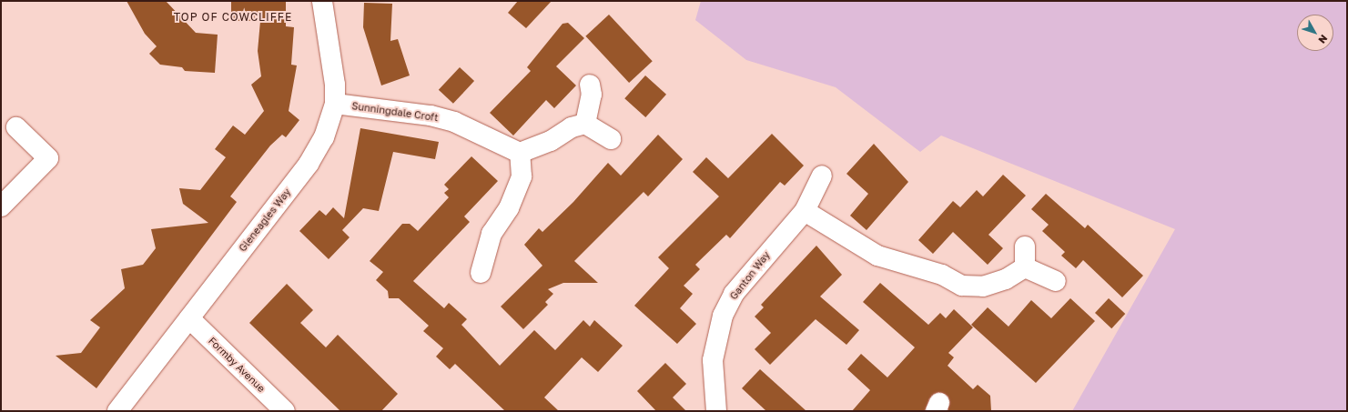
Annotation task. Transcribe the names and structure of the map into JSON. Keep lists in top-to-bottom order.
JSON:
{
  "streets": {
    "street": [
      "Sunningdale Croft",
      "Gleneagles Way",
      "Ganton Way",
      "Formby Avenue"
    ]
  },
  "crossings": [
    ["Sunningdale Croft", "Gleneagles Way"],
    ["Gleneagles Way", "Formby Avenue"]
  ],
  "districts": ["TOP OF COWCLIFFE"],
  "north": "bottom right"
}
